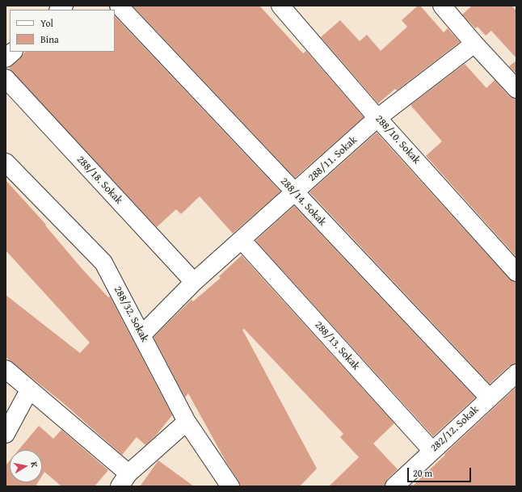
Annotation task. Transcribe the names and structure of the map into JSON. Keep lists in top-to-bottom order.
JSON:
{
  "streets": {
    "street": [
      "288/10. Sokak",
      "288/11. Sokak",
      "288/18. Sokak",
      "288/14. Sokak",
      "288/32. Sokak",
      "288/13. Sokak",
      "282/12. Sokak"
    ]
  },
  "crossings": [
    ["288/10. Sokak", "288/11. Sokak"],
    ["288/11. Sokak", "288/18. Sokak"],
    ["288/11. Sokak", "288/14. Sokak"],
    ["288/11. Sokak", "288/32. Sokak"],
    ["288/11. Sokak", "288/13. Sokak"],
    ["288/14. Sokak", "282/12. Sokak"],
    ["288/13. Sokak", "282/12. Sokak"]
  ],
  "legend": ["Yol", "Bina"],
  "scale_bar": "20 m",
  "north": "right"
}
